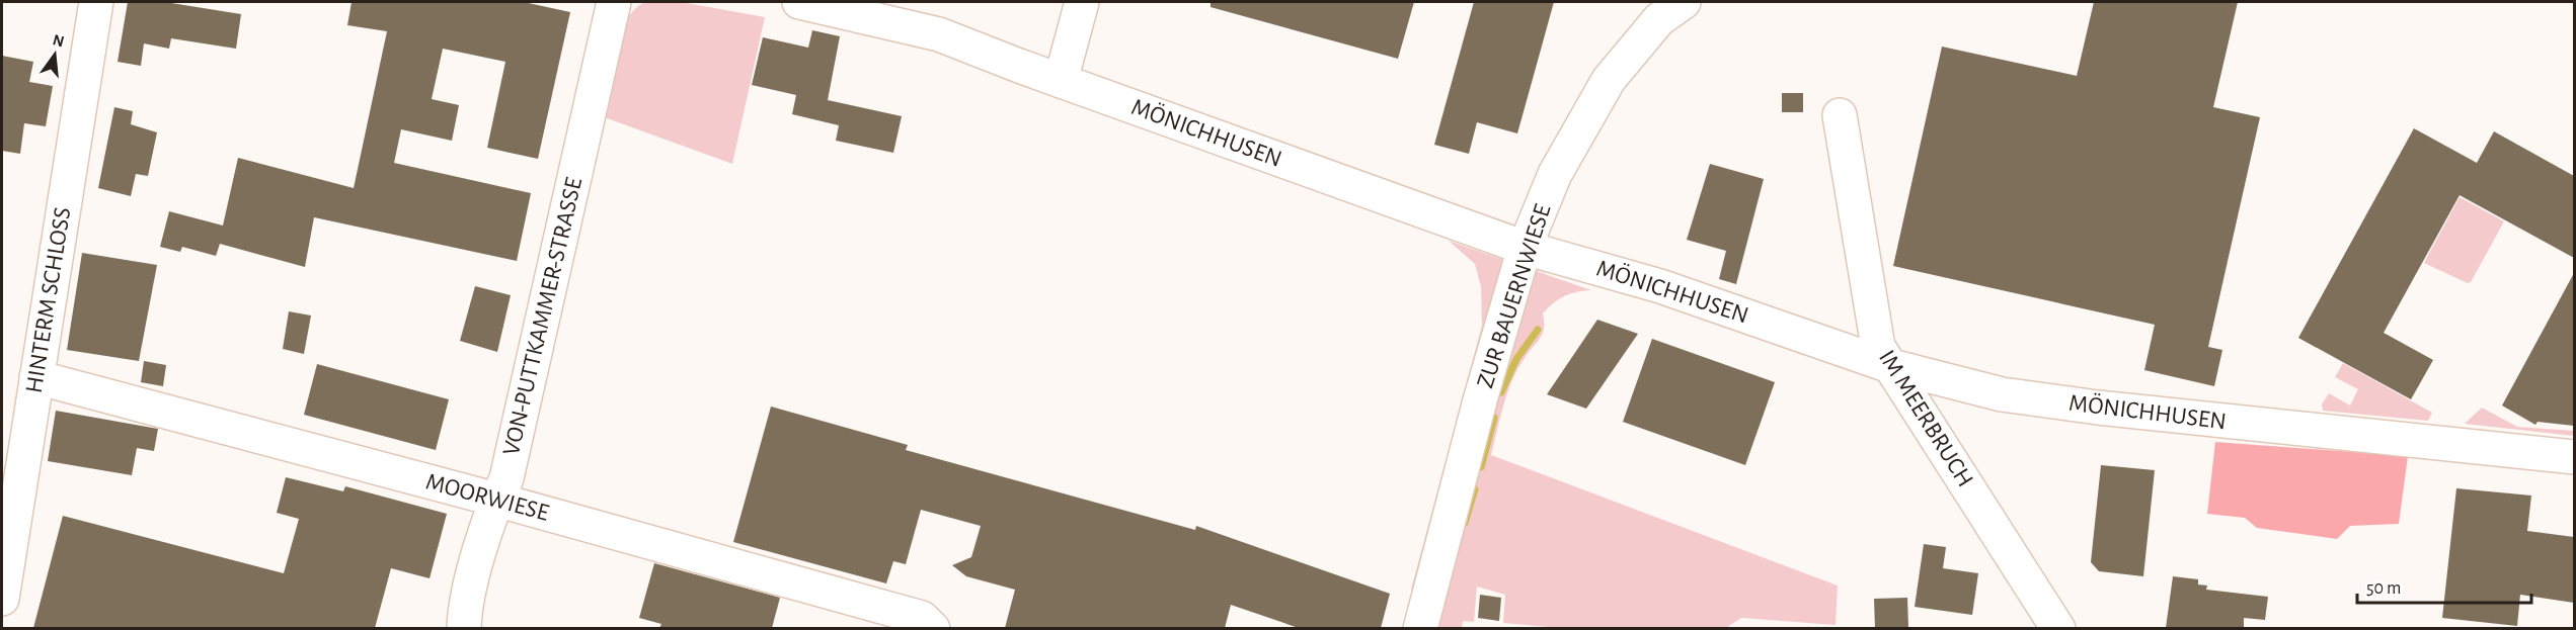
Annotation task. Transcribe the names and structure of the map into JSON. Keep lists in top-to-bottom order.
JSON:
{
  "streets": {
    "street": [
      "MÖNICHHUSEN",
      "ZUR BAUERNWIESE",
      "HINTERM SCHLOSS",
      "VON-PUTTKAMMER-STRASSE",
      "IM MEERBRUCH",
      "MOORWIESE"
    ]
  },
  "crossings": [
    ["MÖNICHHUSEN", "ZUR BAUERNWIESE"],
    ["MÖNICHHUSEN", "IM MEERBRUCH"],
    ["HINTERM SCHLOSS", "MOORWIESE"],
    ["VON-PUTTKAMMER-STRASSE", "MOORWIESE"]
  ],
  "scale_bar": "50 m",
  "north": "top"
}
